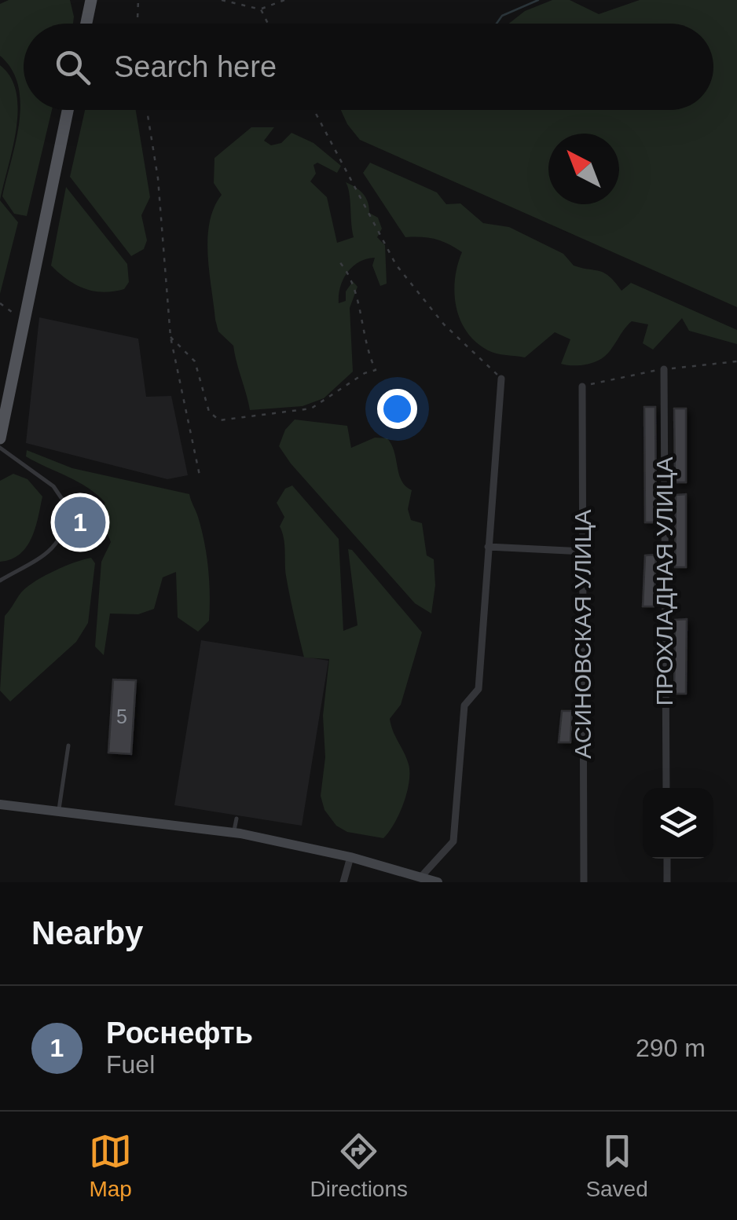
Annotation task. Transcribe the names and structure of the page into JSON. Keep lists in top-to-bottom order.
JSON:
{
  "streets": {
    "street": ["ПРОХЛАДНАЯ УЛИЦА", "АСИНОВСКАЯ УЛИЦА"]
  },
  "house_numbers": ["5"],
  "north": "top left",
  "page": {
    "search": "Search here",
    "pins": "1",
    "heading": "Nearby",
    "list": [
      {
        "mark": "1",
        "name": "Роснефть",
        "note": "Fuel",
        "value": "290 m"
      }
    ],
    "nav": ["Map", "Directions", "Saved"]
  }
}
